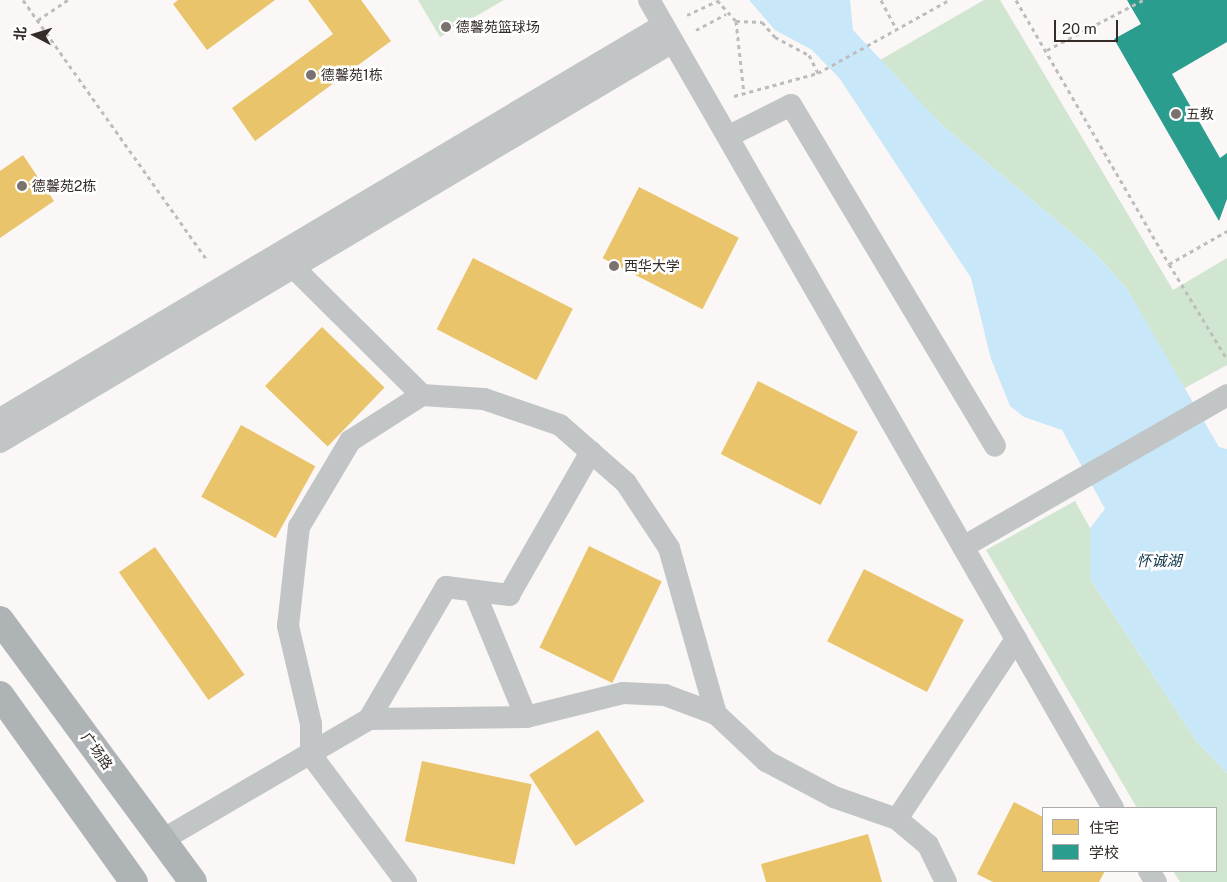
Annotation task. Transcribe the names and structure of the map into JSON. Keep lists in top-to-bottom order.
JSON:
{
  "streets": {
    "main road": ["广场路"]
  },
  "water": ["怀诚湖"],
  "places": [
    "德馨苑篮球场",
    "德馨苑1栋",
    "五教",
    "德馨苑2栋",
    "西华大学"
  ],
  "legend": ["住宅", "学校"],
  "scale_bar": "20 m",
  "north": "left"
}
